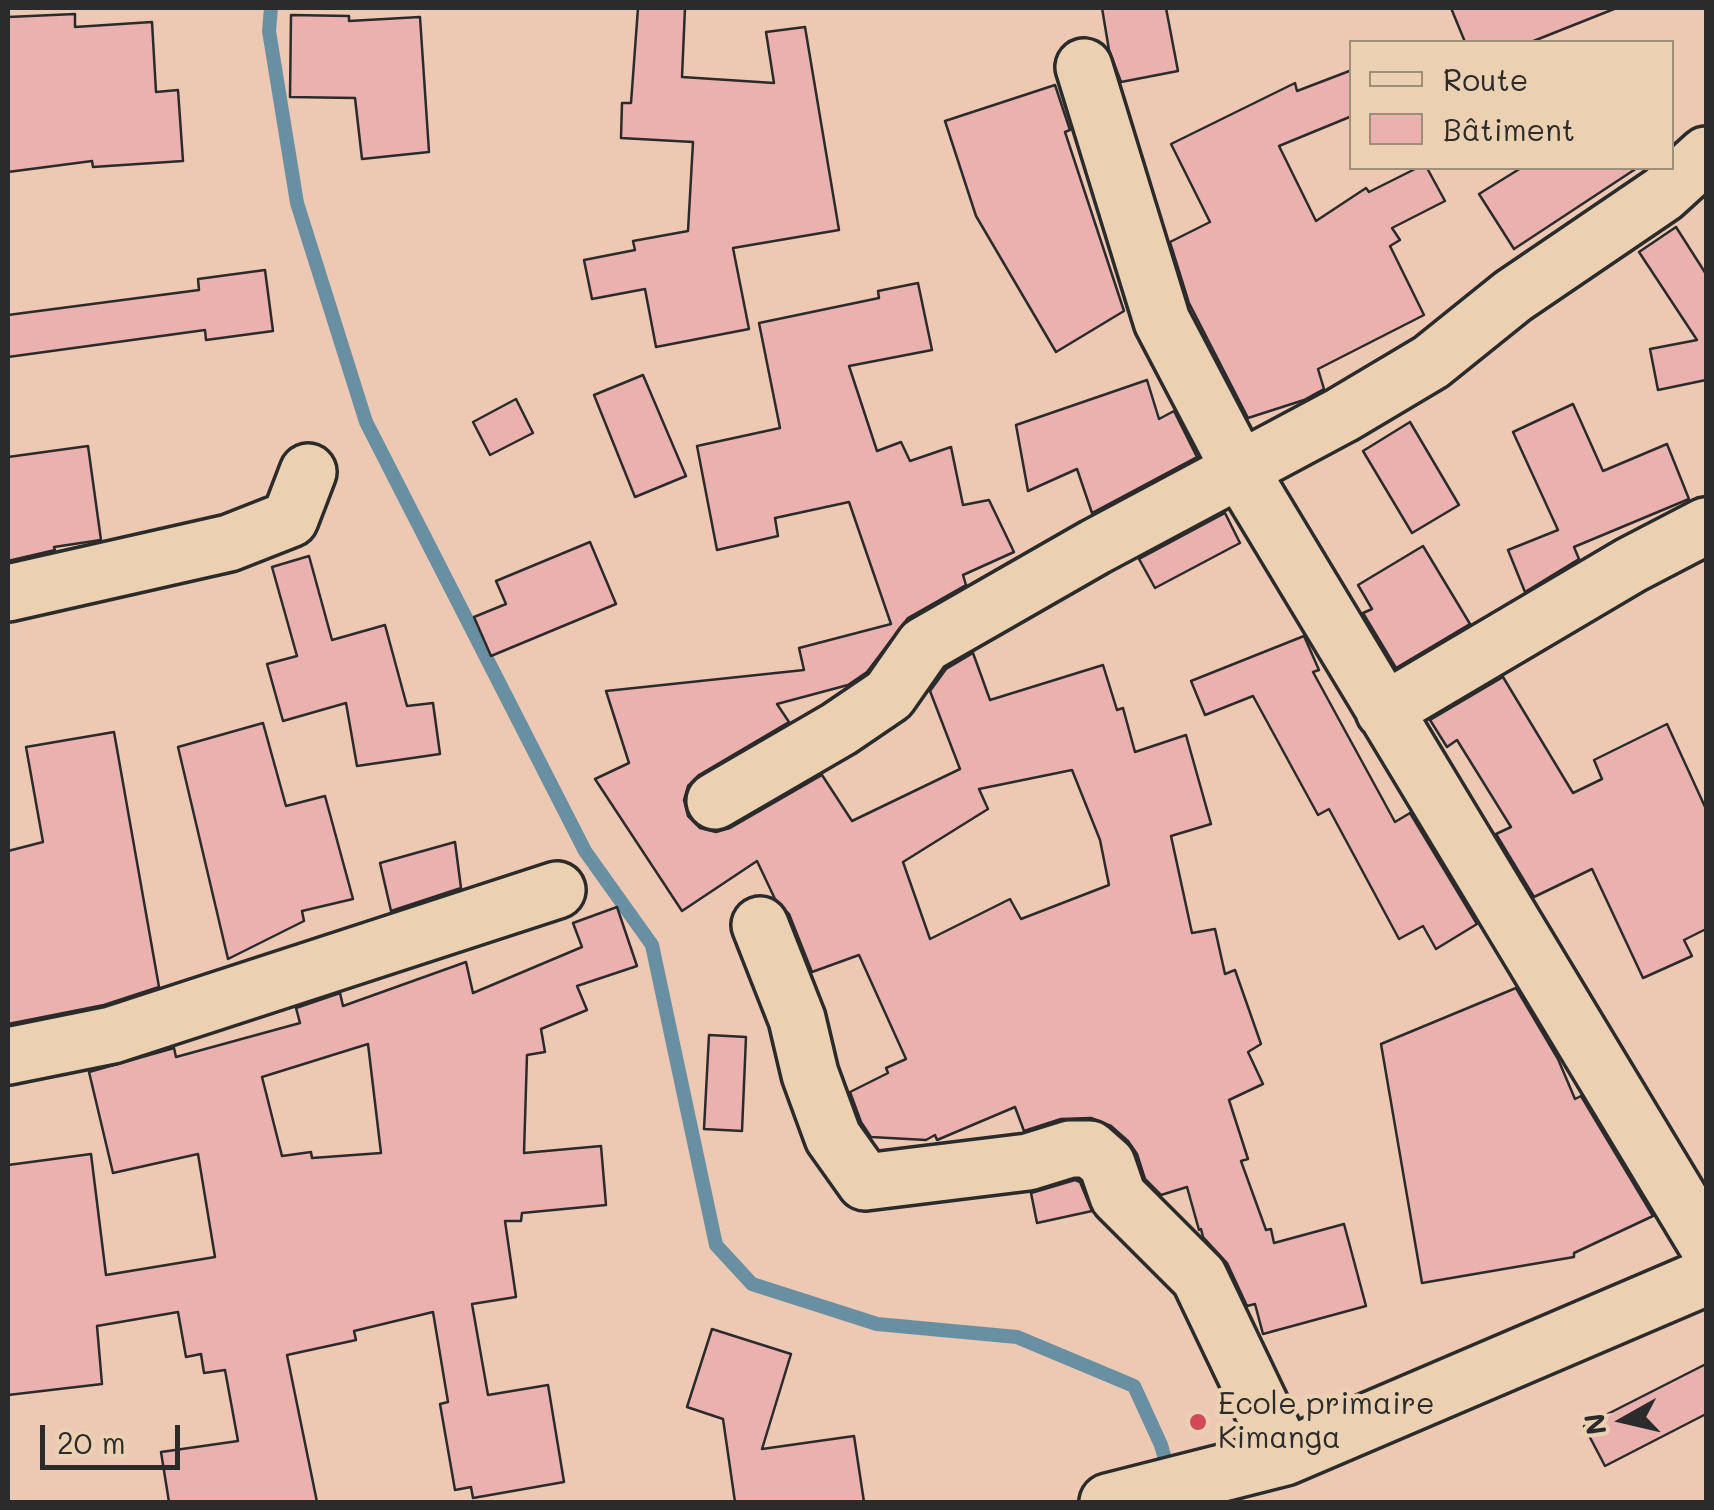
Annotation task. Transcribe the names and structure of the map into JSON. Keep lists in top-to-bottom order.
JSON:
{
  "places": ["Ecole primaire Kimanga"],
  "legend": ["Route", "Bâtiment"],
  "scale_bar": "20 m",
  "north": "left"
}
